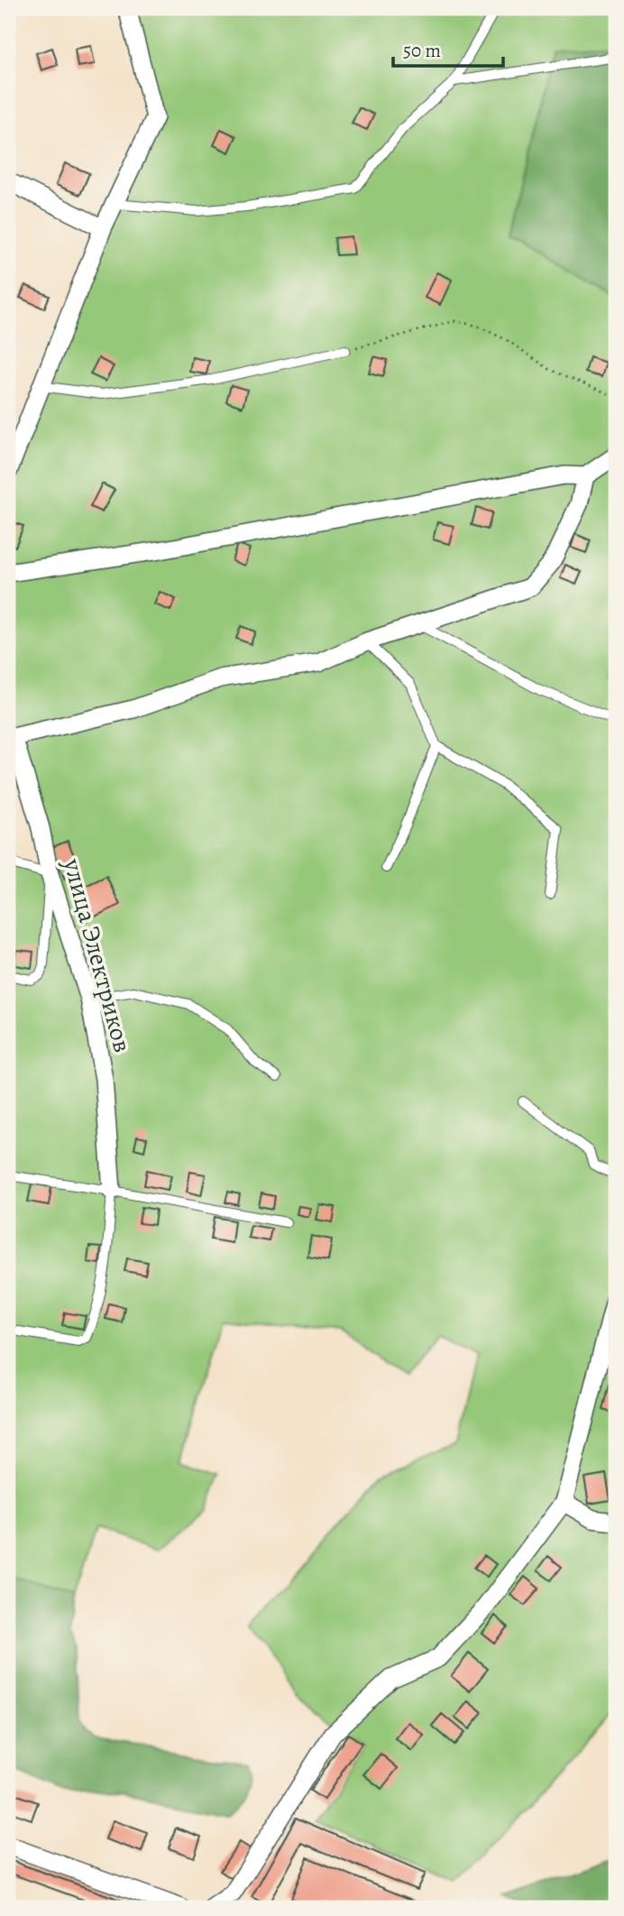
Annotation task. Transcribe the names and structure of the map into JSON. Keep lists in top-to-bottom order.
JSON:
{
  "streets": {
    "street": ["улица Электриков"]
  },
  "scale_bar": "50 m"
}
